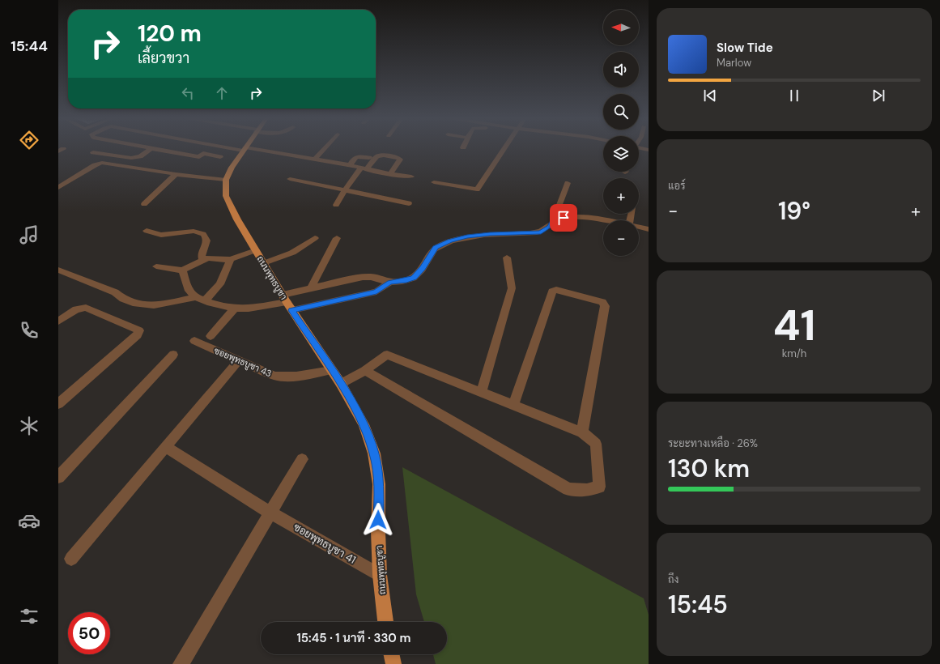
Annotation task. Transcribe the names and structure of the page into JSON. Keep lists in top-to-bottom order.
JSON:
{
  "streets": {
    "main road": ["ถนนพุทธบูชา"],
    "street": ["ซอยพุทธบูชา 43", "ซอยพุทธบูชา 41"]
  },
  "crossings": [
    ["ถนนพุทธบูชา", "ซอยพุทธบูชา 43"],
    ["ถนนพุทธบูชา", "ซอยพุทธบูชา 41"]
  ],
  "north": "left",
  "page": {
    "tabs": "15:44",
    "map_buttons": ["+", "−"],
    "turn": ["120 m", "เลี้ยวขวา"],
    "song": ["Slow Tide", "Marlow"],
    "tile": [
      "แอร์",
      ["41", "km/h"],
      ["ระยะทางเหลือ · 26%", "130 km"],
      ["ถึง", "15:45"]
    ],
    "heat": ["−", "19°", "+"],
    "limit": "50",
    "trip": "15:45 · 1 นาที · 330 m"
  }
}
